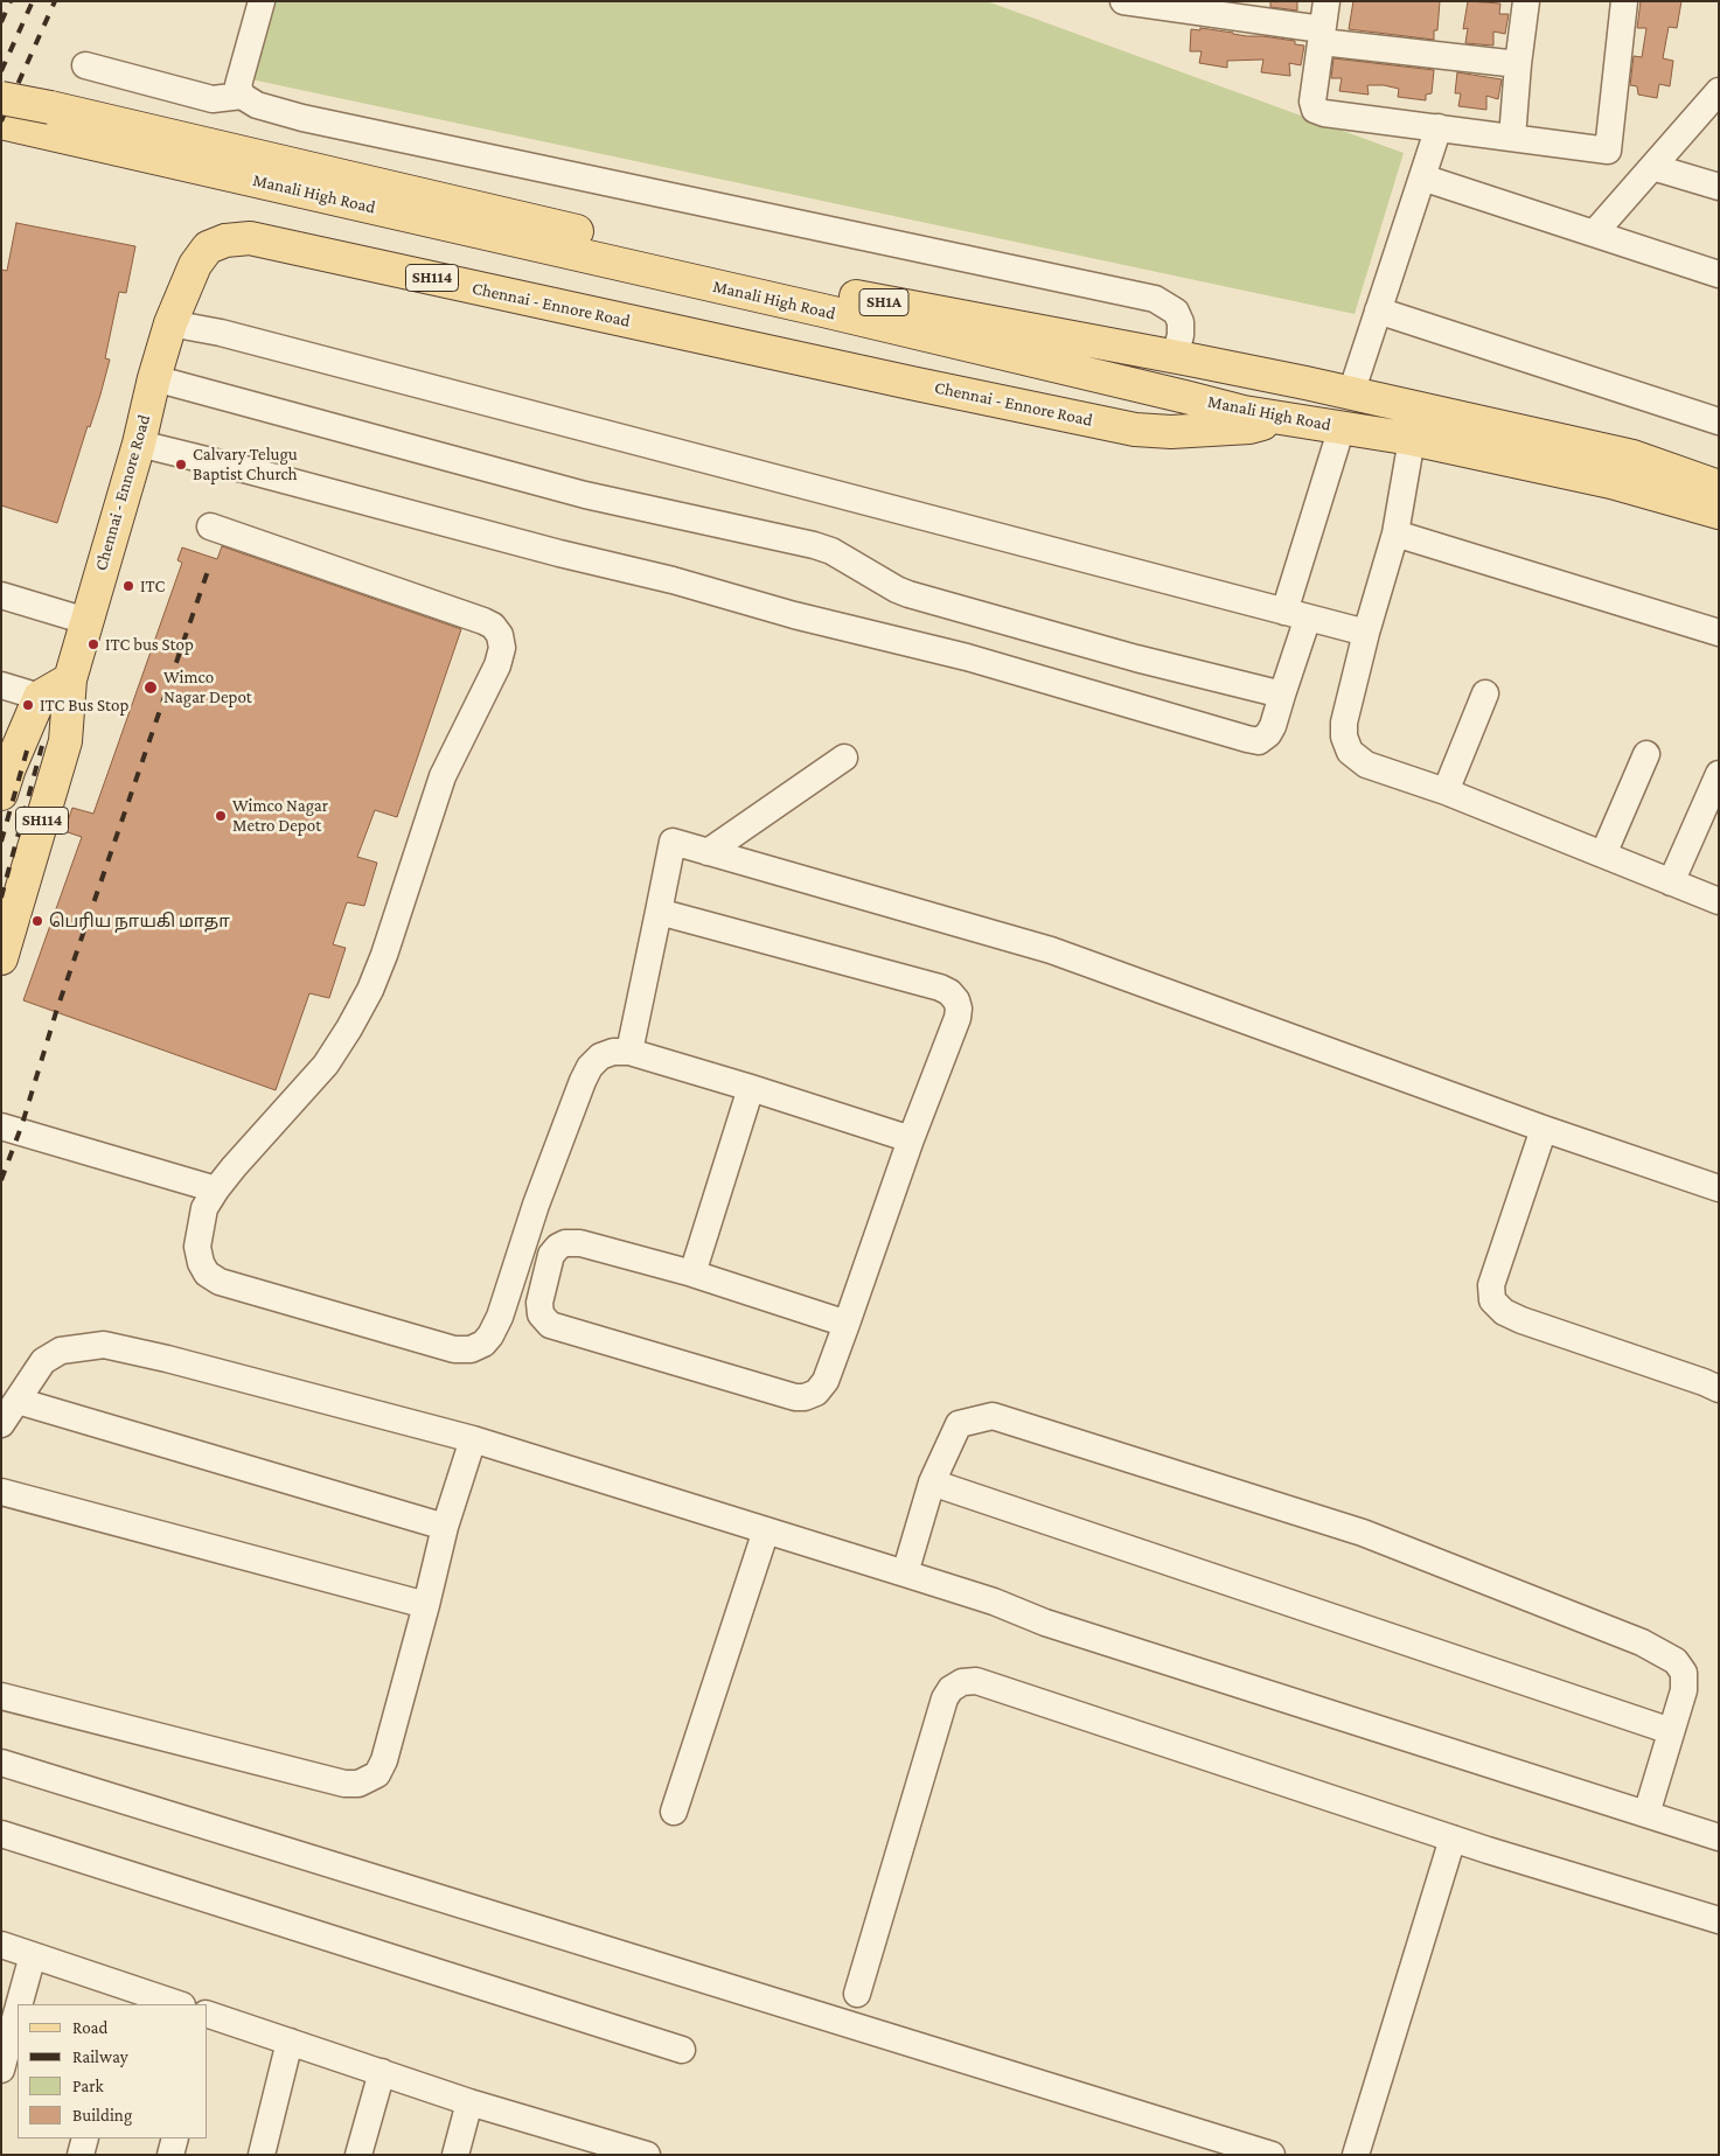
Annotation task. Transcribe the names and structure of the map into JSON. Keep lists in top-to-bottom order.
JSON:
{
  "streets": {
    "main road": [
      "Manali High Road",
      "SH114",
      "SH1A",
      "Chennai - Ennore Road"
    ]
  },
  "crossings": [
    ["Manali High Road", "Chennai - Ennore Road"]
  ],
  "places": [
    "Calvary Telugu Baptist Church",
    "ITC",
    "ITC bus Stop",
    "Wimco Nagar Depot",
    "ITC Bus Stop",
    "Wimco Nagar Metro Depot",
    "பெரிய நாயகி மாதா"
  ],
  "legend": [
    "Road",
    "Railway",
    "Park",
    "Building"
  ]
}
